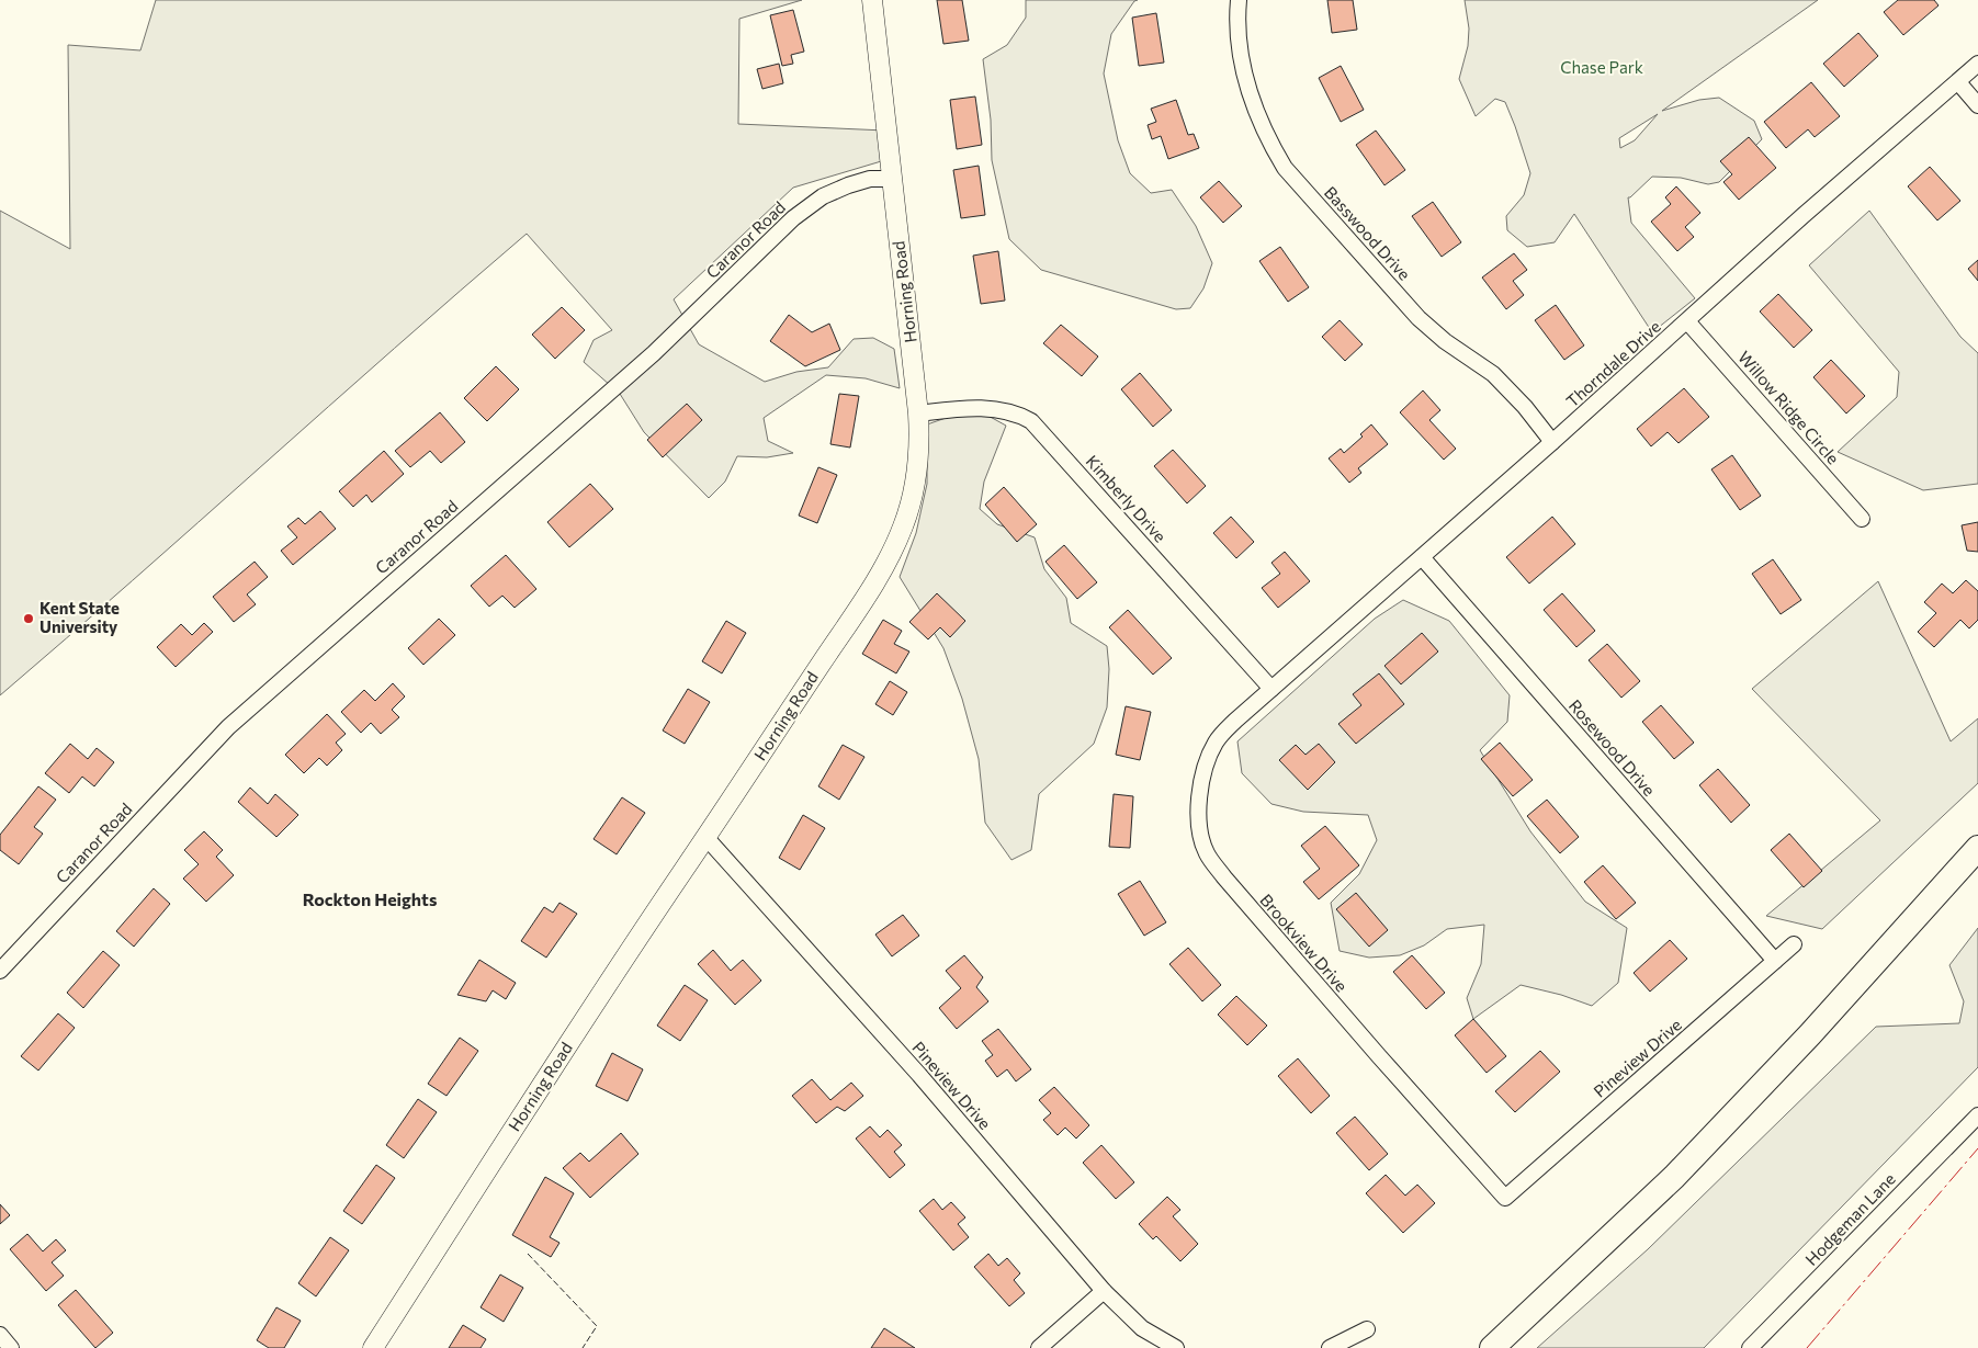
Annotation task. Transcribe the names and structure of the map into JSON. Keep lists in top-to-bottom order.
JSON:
{
  "streets": {
    "street": [
      "Basswood Drive",
      "Caranor Road",
      "Horning Road",
      "Thorndale Drive",
      "Willow Ridge Circle",
      "Kimberly Drive",
      "Rosewood Drive",
      "Brookview Drive",
      "Pineview Drive",
      "Hodgeman Lane"
    ]
  },
  "crossings": [
    ["Basswood Drive", "Thorndale Drive"],
    ["Caranor Road", "Horning Road"],
    ["Horning Road", "Kimberly Drive"],
    ["Horning Road", "Pineview Drive"],
    ["Thorndale Drive", "Willow Ridge Circle"],
    ["Thorndale Drive", "Kimberly Drive"],
    ["Thorndale Drive", "Rosewood Drive"],
    ["Thorndale Drive", "Brookview Drive"],
    ["Kimberly Drive", "Brookview Drive"],
    ["Rosewood Drive", "Pineview Drive"],
    ["Brookview Drive", "Pineview Drive"]
  ],
  "districts": ["Rockton Heights"],
  "parks": ["Chase Park"],
  "places": ["Kent State University"]
}
